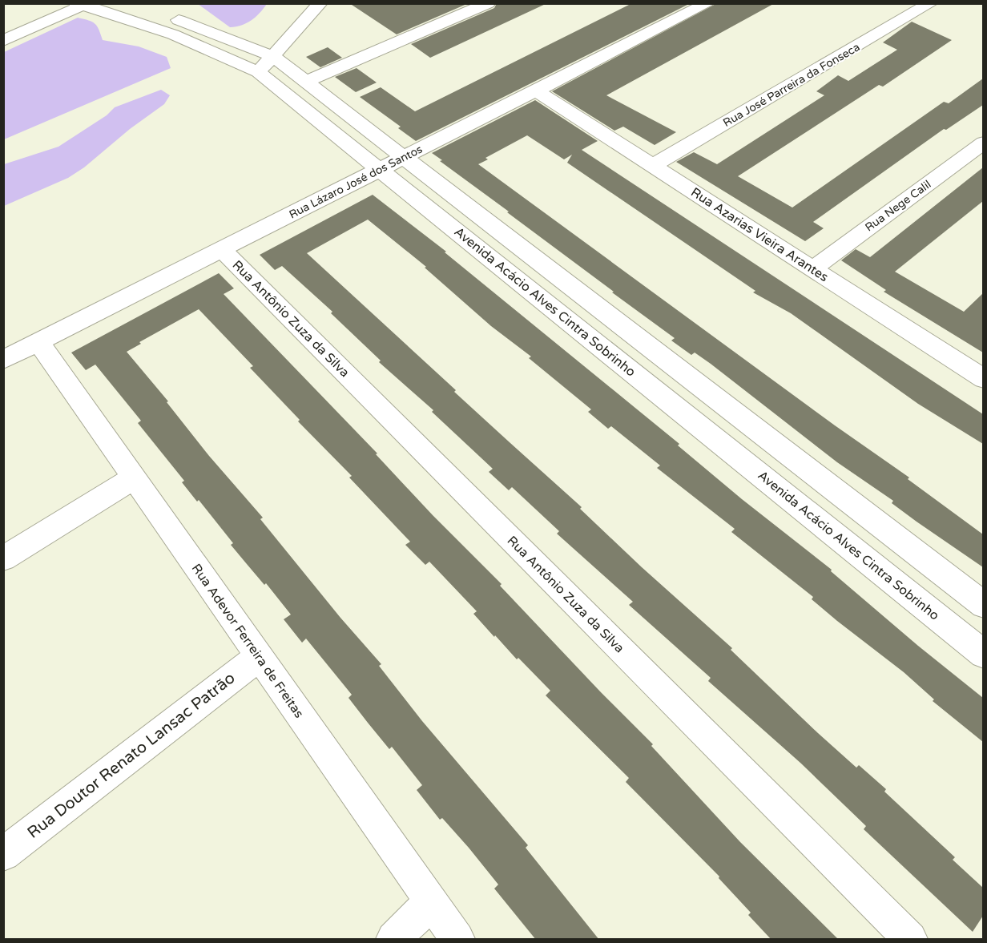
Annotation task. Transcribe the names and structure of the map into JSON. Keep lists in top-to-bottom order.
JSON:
{
  "streets": {
    "street": [
      "Rua José Parreira da Fonseca",
      "Rua Lázaro José dos Santos",
      "Rua Nege Calil",
      "Rua Azarias Vieira Arantes",
      "Avenida Acácio Alves Cintra Sobrinho",
      "Rua Antônio Zuza da Silva",
      "Rua Adevor Ferreira de Freitas",
      "Rua Doutor Renato Lansac Patrão"
    ]
  },
  "crossings": [
    ["Rua José Parreira da Fonseca", "Rua Azarias Vieira Arantes"],
    ["Rua Lázaro José dos Santos", "Rua Azarias Vieira Arantes"],
    ["Rua Lázaro José dos Santos", "Avenida Acácio Alves Cintra Sobrinho"],
    ["Rua Lázaro José dos Santos", "Rua Antônio Zuza da Silva"],
    ["Rua Lázaro José dos Santos", "Rua Adevor Ferreira de Freitas"],
    ["Rua Nege Calil", "Rua Azarias Vieira Arantes"],
    ["Rua Adevor Ferreira de Freitas", "Rua Doutor Renato Lansac Patrão"]
  ]
}
